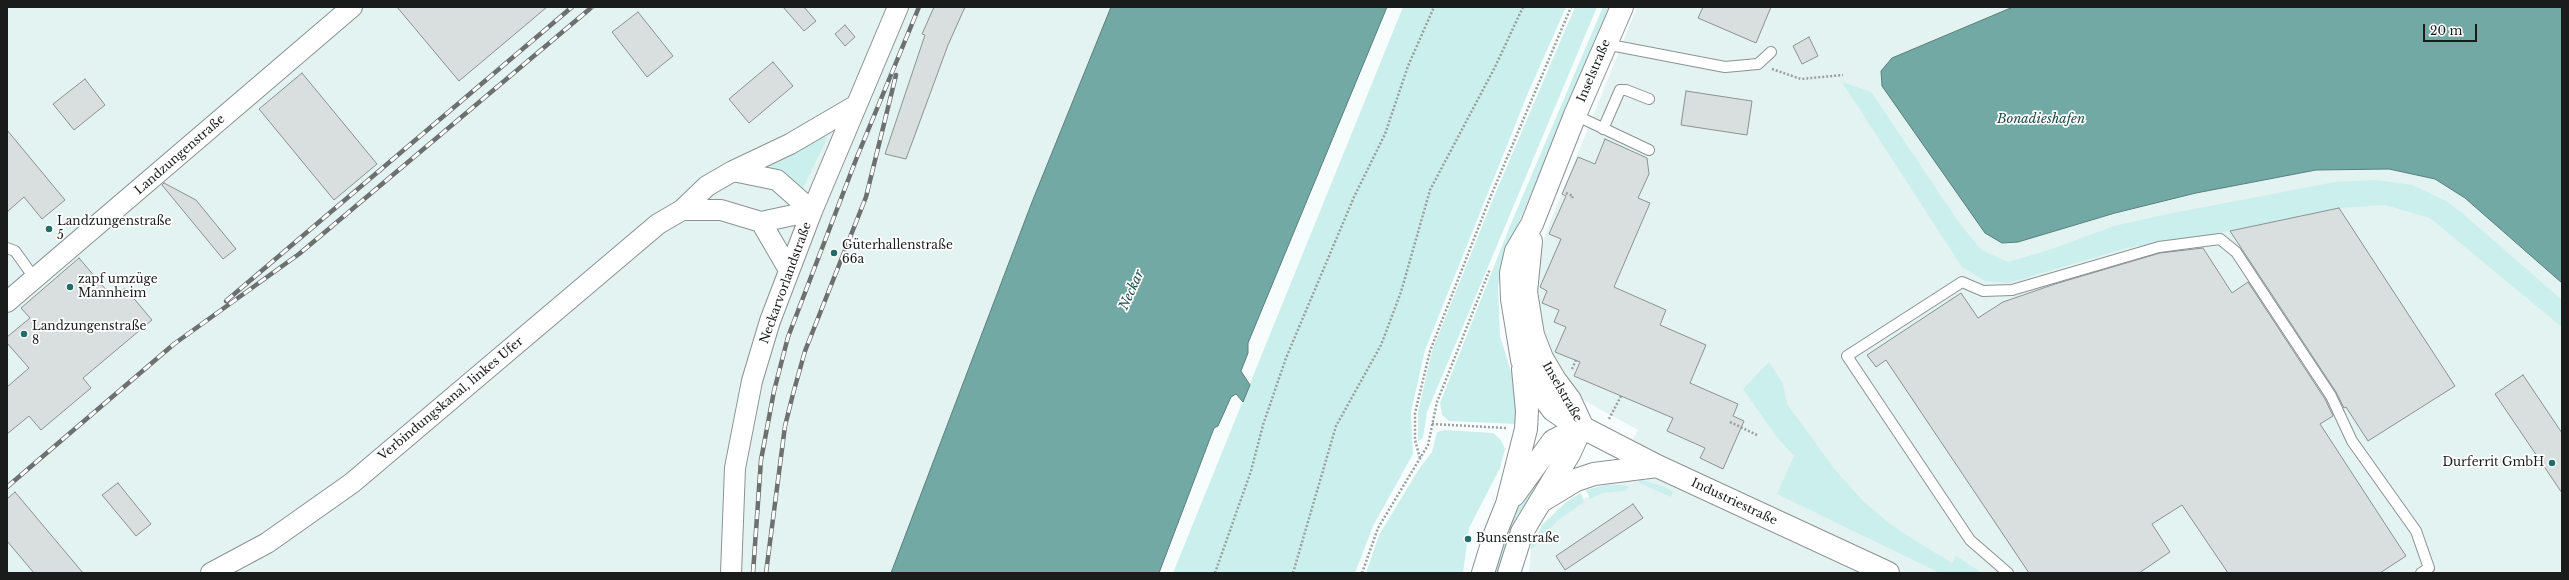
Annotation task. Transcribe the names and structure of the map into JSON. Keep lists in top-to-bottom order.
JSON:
{
  "streets": {
    "street": [
      "Inselstraße",
      "Landzungenstraße",
      "Neckarvorlandstraße",
      "Verbindungskanal, linkes Ufer",
      "Industriestraße"
    ]
  },
  "crossings": [
    ["Inselstraße", "Industriestraße"],
    ["Neckarvorlandstraße", "Verbindungskanal, linkes Ufer"]
  ],
  "water": ["Bonadieshafen", "Neckar"],
  "places": [
    "Landzungenstraße 5",
    "Güterhallenstraße 66a",
    "zapf umzüge Mannheim",
    "Landzungenstraße 8",
    "Durferrit GmbH",
    "Bunsenstraße"
  ],
  "scale_bar": "20 m"
}
